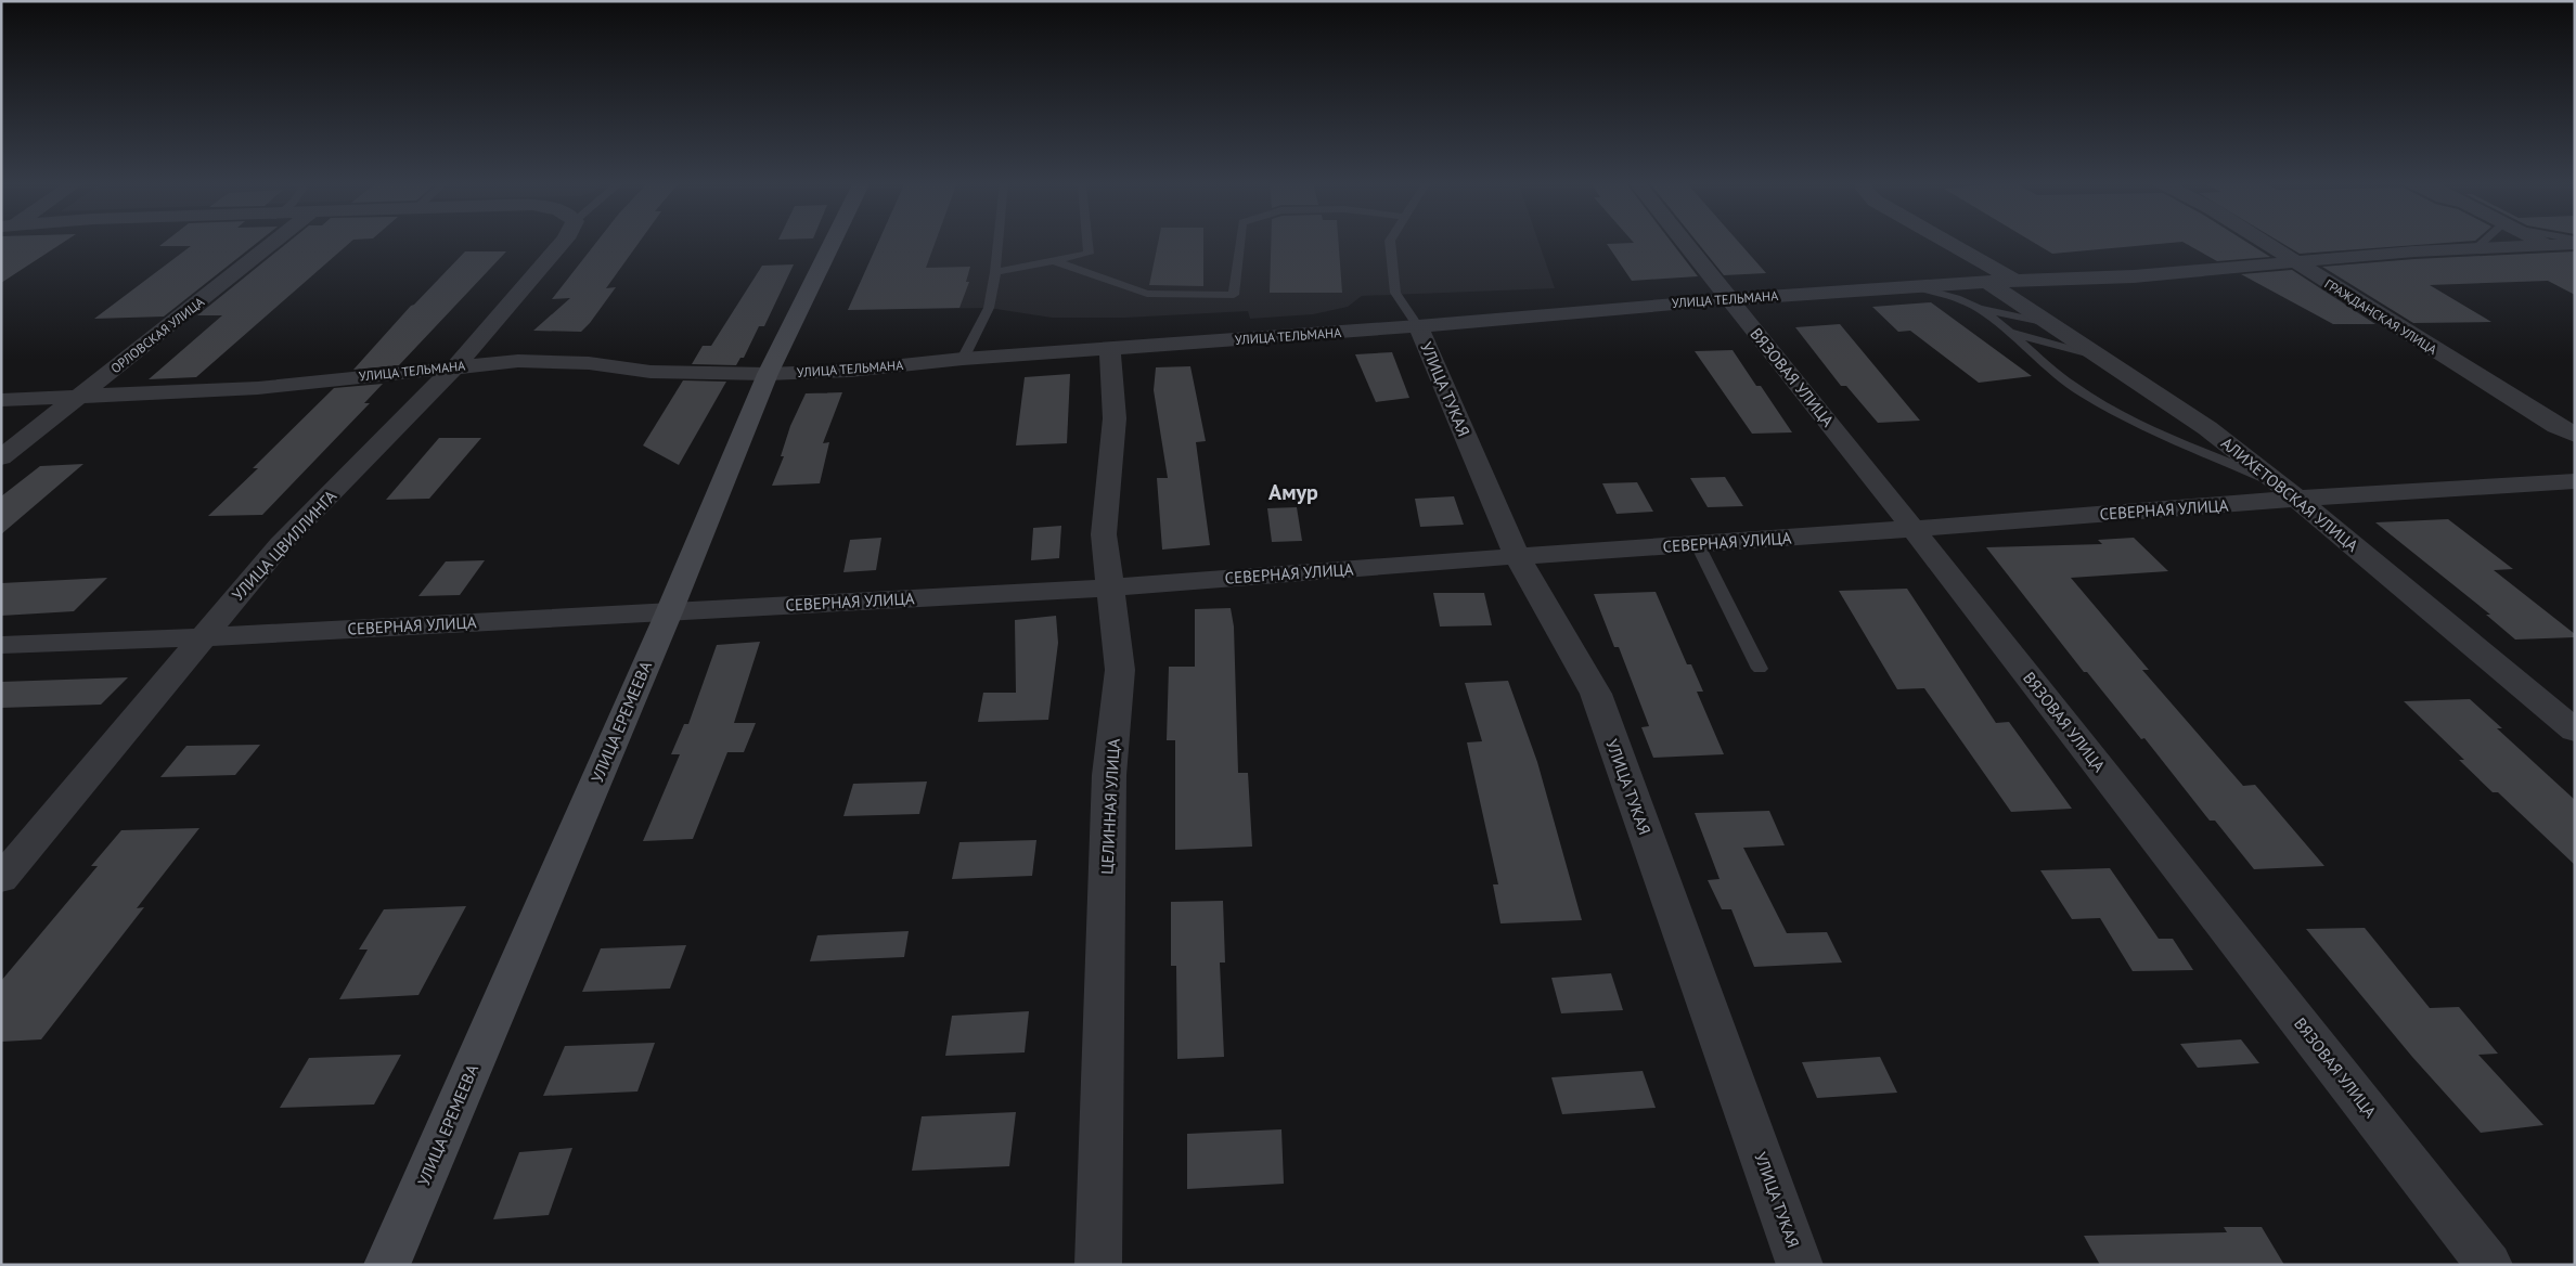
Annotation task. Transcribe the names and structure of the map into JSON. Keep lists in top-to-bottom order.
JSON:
{
  "streets": {
    "street": [
      "УЛИЦА ТЕЛЬМАНА",
      "ГРАЖДАНСКАЯ УЛИЦА",
      "ОРЛОВСКАЯ УЛИЦА",
      "ВЯЗОВАЯ УЛИЦА",
      "УЛИЦА ТУКАЯ",
      "АЛИХЕТОВСКАЯ УЛИЦА",
      "СЕВЕРНАЯ УЛИЦА",
      "УЛИЦА ЦВИЛЛИНГА",
      "УЛИЦА ЕРЕМЕЕВА",
      "ЦЕЛИННАЯ УЛИЦА"
    ]
  },
  "crossings": [
    ["УЛИЦА ТЕЛЬМАНА", "ГРАЖДАНСКАЯ УЛИЦА"],
    ["УЛИЦА ТЕЛЬМАНА", "ОРЛОВСКАЯ УЛИЦА"],
    ["УЛИЦА ТЕЛЬМАНА", "ВЯЗОВАЯ УЛИЦА"],
    ["УЛИЦА ТЕЛЬМАНА", "УЛИЦА ТУКАЯ"],
    ["УЛИЦА ТЕЛЬМАНА", "АЛИХЕТОВСКАЯ УЛИЦА"],
    ["УЛИЦА ТЕЛЬМАНА", "УЛИЦА ЦВИЛЛИНГА"],
    ["УЛИЦА ТЕЛЬМАНА", "УЛИЦА ЕРЕМЕЕВА"],
    ["УЛИЦА ТЕЛЬМАНА", "ЦЕЛИННАЯ УЛИЦА"],
    ["ВЯЗОВАЯ УЛИЦА", "СЕВЕРНАЯ УЛИЦА"],
    ["УЛИЦА ТУКАЯ", "СЕВЕРНАЯ УЛИЦА"],
    ["АЛИХЕТОВСКАЯ УЛИЦА", "СЕВЕРНАЯ УЛИЦА"],
    ["СЕВЕРНАЯ УЛИЦА", "УЛИЦА ЦВИЛЛИНГА"],
    ["СЕВЕРНАЯ УЛИЦА", "УЛИЦА ЕРЕМЕЕВА"],
    ["СЕВЕРНАЯ УЛИЦА", "ЦЕЛИННАЯ УЛИЦА"]
  ],
  "districts": ["Амур"]
}
